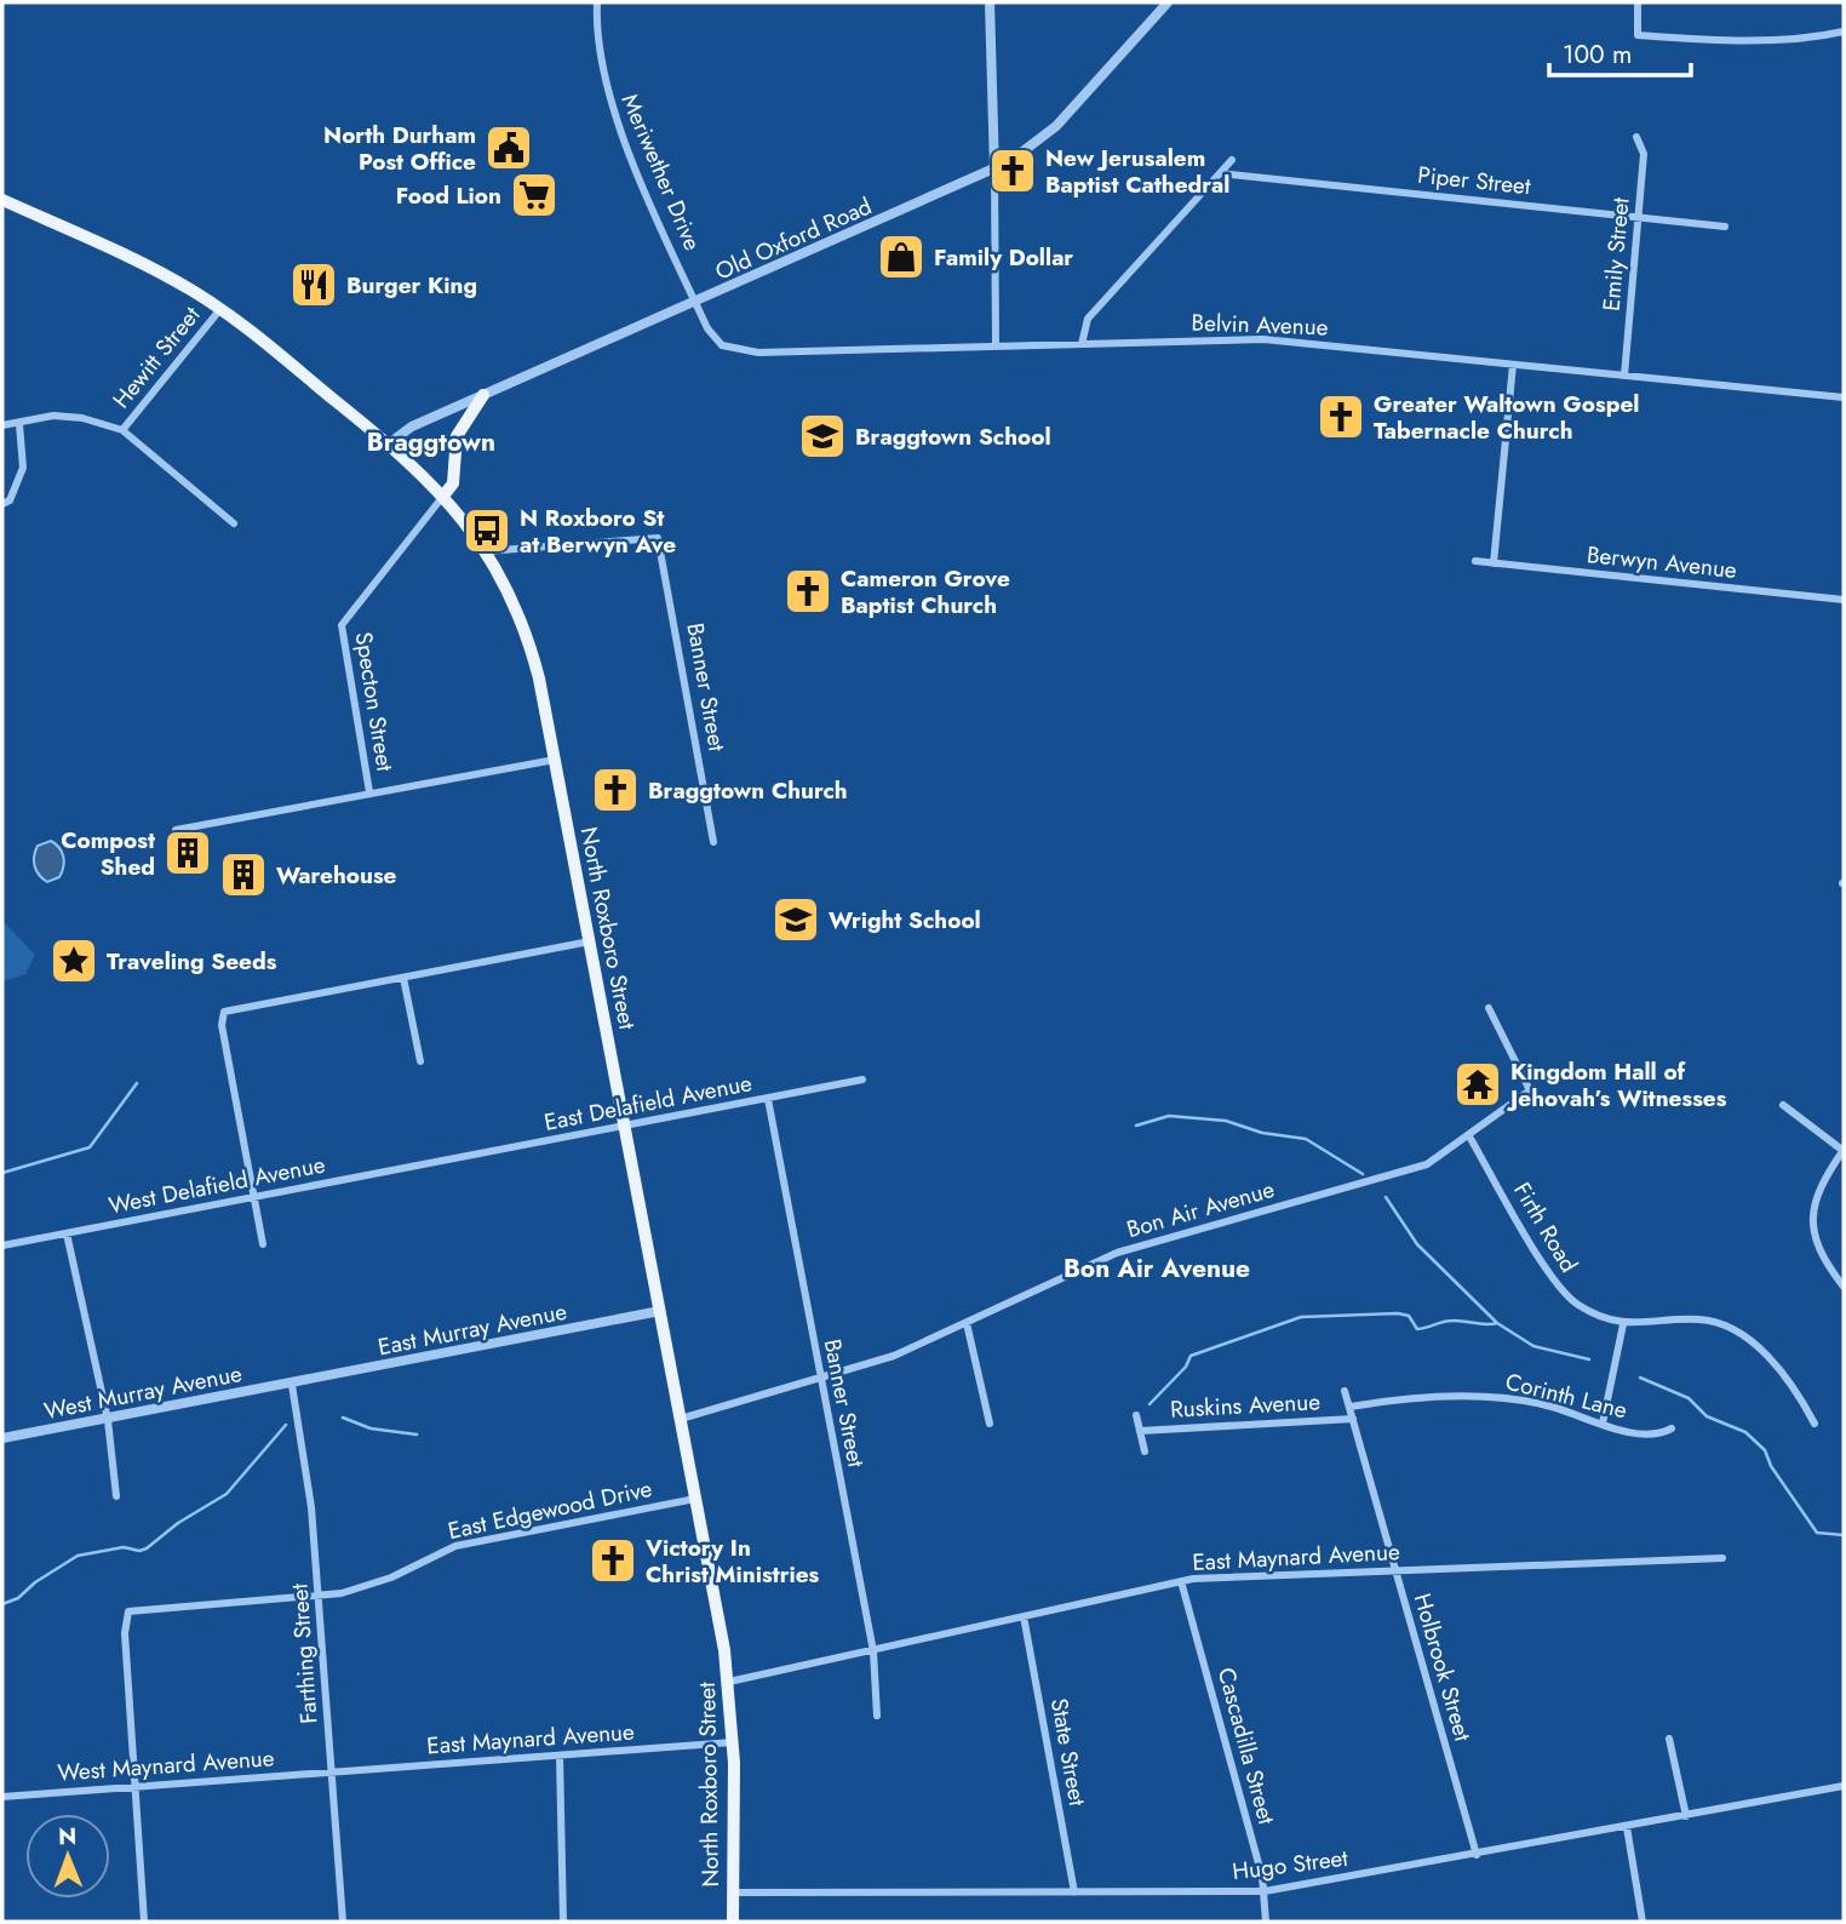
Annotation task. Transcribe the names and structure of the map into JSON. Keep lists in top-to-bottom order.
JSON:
{
  "streets": {
    "main road": ["North Roxboro Street"],
    "street": [
      "Meriwether Drive",
      "Piper Street",
      "Old Oxford Road",
      "Emily Street",
      "Belvin Avenue",
      "Hewitt Street",
      "Berwyn Avenue",
      "Banner Street",
      "Specton Street",
      "East Delafield Avenue",
      "West Delafield Avenue",
      "Bon Air Avenue",
      "Firth Road",
      "East Murray Avenue",
      "West Murray Avenue",
      "Corinth Lane",
      "Ruskins Avenue",
      "East Edgewood Drive",
      "East Maynard Avenue",
      "Farthing Street",
      "Holbrook Street",
      "Cascadilla Street",
      "State Street",
      "West Maynard Avenue",
      "Hugo Street"
    ]
  },
  "crossings": [
    ["Meriwether Drive", "Old Oxford Road"],
    ["Meriwether Drive", "Belvin Avenue"],
    ["Piper Street", "Emily Street"],
    ["Old Oxford Road", "Belvin Avenue"],
    ["Old Oxford Road", "North Roxboro Street"],
    ["Emily Street", "Belvin Avenue"],
    ["Hewitt Street", "North Roxboro Street"],
    ["Banner Street", "North Roxboro Street"],
    ["Banner Street", "East Delafield Avenue"],
    ["Banner Street", "Bon Air Avenue"],
    ["Banner Street", "East Maynard Avenue"],
    ["Specton Street", "North Roxboro Street"],
    ["North Roxboro Street", "East Delafield Avenue"],
    ["North Roxboro Street", "Bon Air Avenue"],
    ["North Roxboro Street", "East Murray Avenue"],
    ["North Roxboro Street", "East Edgewood Drive"],
    ["North Roxboro Street", "East Maynard Avenue"],
    ["North Roxboro Street", "Hugo Street"],
    ["East Delafield Avenue", "West Delafield Avenue"],
    ["Bon Air Avenue", "Firth Road"],
    ["East Murray Avenue", "West Murray Avenue"],
    ["East Murray Avenue", "Farthing Street"],
    ["West Murray Avenue", "Farthing Street"],
    ["Corinth Lane", "Holbrook Street"],
    ["Ruskins Avenue", "Holbrook Street"],
    ["East Edgewood Drive", "Farthing Street"],
    ["East Edgewood Drive", "West Maynard Avenue"],
    ["East Maynard Avenue", "Farthing Street"],
    ["East Maynard Avenue", "Holbrook Street"],
    ["East Maynard Avenue", "Cascadilla Street"],
    ["East Maynard Avenue", "State Street"],
    ["East Maynard Avenue", "West Maynard Avenue"],
    ["Farthing Street", "West Maynard Avenue"],
    ["Holbrook Street", "Hugo Street"],
    ["Cascadilla Street", "Hugo Street"],
    ["State Street", "Hugo Street"]
  ],
  "districts": ["Braggtown", "Bon Air Avenue"],
  "places": {
    "public building": ["North Durham Post Office"],
    "church": [
      "New Jerusalem Baptist Cathedral",
      "Greater Waltown Gospel Tabernacle Church",
      "Cameron Grove Baptist Church",
      "Braggtown Church",
      "Victory In Christ Ministries"
    ],
    "supermarket": ["Food Lion"],
    "shop": ["Family Dollar"],
    "restaurant": ["Burger King"],
    "school or university": ["Braggtown School", "Wright School"],
    "bus stop": ["N Roxboro St at Berwyn Ave"],
    "building": ["Compost Shed", "Warehouse"],
    "place": ["Traveling Seeds"],
    "temple": ["Kingdom Hall of Jehovah’s Witnesses"]
  },
  "scale_bar": "100 m",
  "north": "top"
}
